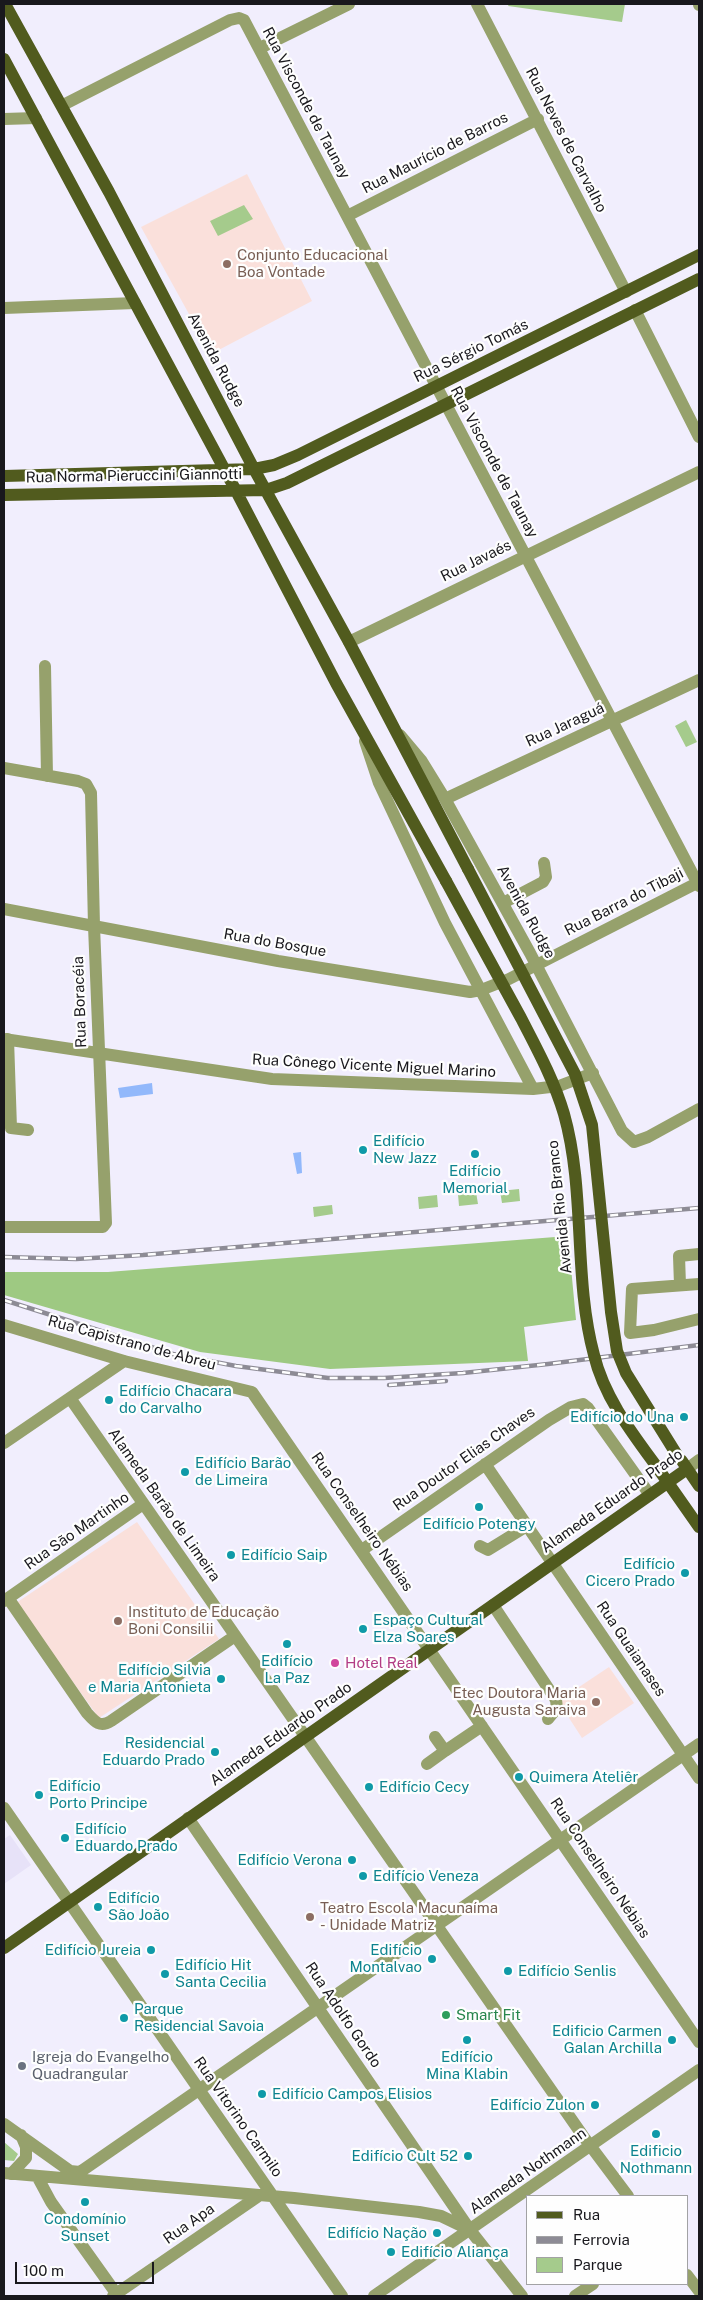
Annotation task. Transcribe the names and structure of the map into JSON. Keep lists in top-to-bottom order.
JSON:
{
  "streets": {
    "main road": [
      "Rua Sérgio Tomás",
      "Avenida Rudge",
      "Rua Norma Pieruccini Giannotti",
      "Avenida Rio Branco",
      "Alameda Eduardo Prado"
    ],
    "street": [
      "Rua Visconde de Taunay",
      "Rua Neves de Carvalho",
      "Rua Maurício de Barros",
      "Rua Javaés",
      "Rua Jaraguá",
      "Rua Barra do Tibaji",
      "Rua do Bosque",
      "Rua Boracéia",
      "Rua Cônego Vicente Miguel Marino",
      "Rua Capistrano de Abreu",
      "Rua Doutor Elias Chaves",
      "Alameda Barão de Limeira",
      "Rua Conselheiro Nébias",
      "Rua São Martinho",
      "Rua Guaianases",
      "Rua Adolfo Gordo",
      "Rua Vitorino Carmilo",
      "Alameda Nothmann",
      "Rua Apa"
    ]
  },
  "crossings": [
    ["Rua Visconde de Taunay", "Rua Maurício de Barros"],
    ["Rua Visconde de Taunay", "Rua Sérgio Tomás"],
    ["Rua Visconde de Taunay", "Avenida Rudge"],
    ["Rua Visconde de Taunay", "Rua Javaés"],
    ["Rua Visconde de Taunay", "Rua Jaraguá"],
    ["Rua Visconde de Taunay", "Rua Barra do Tibaji"],
    ["Rua Neves de Carvalho", "Rua Maurício de Barros"],
    ["Rua Neves de Carvalho", "Rua Sérgio Tomás"],
    ["Rua Sérgio Tomás", "Avenida Rudge"],
    ["Rua Sérgio Tomás", "Rua Norma Pieruccini Giannotti"],
    ["Avenida Rudge", "Rua Norma Pieruccini Giannotti"],
    ["Avenida Rudge", "Rua Javaés"],
    ["Avenida Rudge", "Rua Jaraguá"],
    ["Avenida Rudge", "Rua Barra do Tibaji"],
    ["Avenida Rudge", "Rua do Bosque"],
    ["Avenida Rudge", "Rua Cônego Vicente Miguel Marino"],
    ["Avenida Rudge", "Alameda Eduardo Prado"],
    ["Rua Barra do Tibaji", "Rua do Bosque"],
    ["Rua do Bosque", "Rua Boracéia"],
    ["Rua Boracéia", "Rua Cônego Vicente Miguel Marino"],
    ["Avenida Rio Branco", "Alameda Eduardo Prado"],
    ["Rua Capistrano de Abreu", "Rua Conselheiro Nébias"],
    ["Rua Doutor Elias Chaves", "Alameda Eduardo Prado"],
    ["Rua Doutor Elias Chaves", "Rua Conselheiro Nébias"],
    ["Rua Doutor Elias Chaves", "Rua Guaianases"],
    ["Alameda Eduardo Prado", "Alameda Barão de Limeira"],
    ["Alameda Eduardo Prado", "Rua Conselheiro Nébias"],
    ["Alameda Eduardo Prado", "Rua Guaianases"],
    ["Alameda Eduardo Prado", "Rua Adolfo Gordo"],
    ["Alameda Eduardo Prado", "Rua Vitorino Carmilo"],
    ["Alameda Barão de Limeira", "Rua São Martinho"],
    ["Alameda Barão de Limeira", "Alameda Nothmann"],
    ["Rua Adolfo Gordo", "Alameda Nothmann"]
  ],
  "places": [
    "Conjunto Educacional Boa Vontade",
    "Edifício New Jazz",
    "Edifício Memorial",
    "Edifício Chacara do Carvalho",
    "Edifício do Una",
    "Edifício Barão de Limeira",
    "Edifício Potengy",
    "Edifício Saip",
    "Edifício Cicero Prado",
    "Instituto de Educação Boni Consilii",
    "Espaço Cultural Elza Soares",
    "Edifício La Paz",
    "Hotel Real",
    "Edifício Silvia e Maria Antonieta",
    "Etec Doutora Maria Augusta Saraiva",
    "Residencial Eduardo Prado",
    "Quimera Ateliêr",
    "Edifício Cecy",
    "Edifício Porto Principe",
    "Edifício Eduardo Prado",
    "Edifício Verona",
    "Edifício Veneza",
    "Edifício São João",
    "Teatro Escola Macunaíma - Unidade Matriz",
    "Edifício Jureia",
    "Edifício Montalvao",
    "Edifício Senlis",
    "Edifício Hit Santa Cecilia",
    "Smart Fit",
    "Parque Residencial Savoia",
    "Edifício Mina Klabin",
    "Edificio Carmen Galan Archilla",
    "Igreja do Evangelho Quadrangular",
    "Edifício Campos Elisios",
    "Edifício Zulon",
    "Edificio Nothmann",
    "Edifício Cult 52",
    "Condomínio Sunset",
    "Edifício Nação",
    "Edifício Aliança"
  ],
  "legend": ["Rua", "Ferrovia", "Parque"],
  "scale_bar": "100 m"
}
